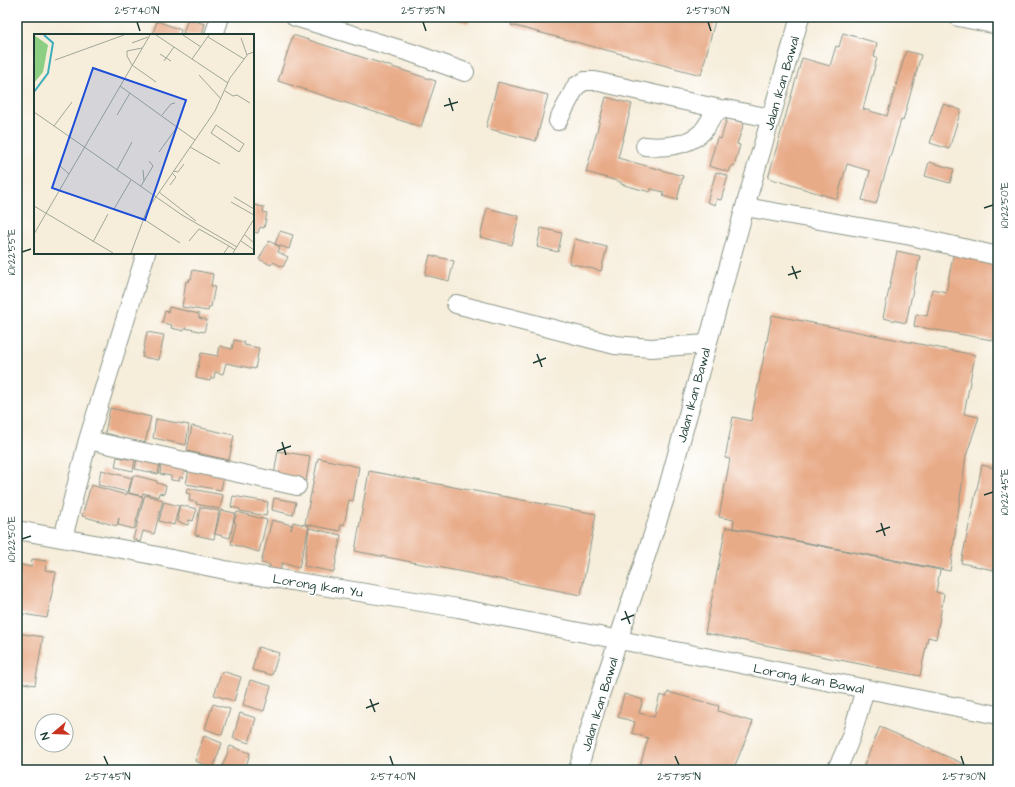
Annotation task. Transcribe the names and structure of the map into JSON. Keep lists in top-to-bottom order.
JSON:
{
  "streets": {
    "street": ["Jalan Ikan Bawal", "Lorong Ikan Yu", "Lorong Ikan Bawal"]
  },
  "crossings": [
    ["Jalan Ikan Bawal", "Lorong Ikan Yu"],
    ["Jalan Ikan Bawal", "Lorong Ikan Bawal"],
    ["Lorong Ikan Yu", "Lorong Ikan Bawal"]
  ],
  "north": "left",
  "coordinates": [
    "2°57'40\"N",
    "2°57'35\"N",
    "2°57'30\"N",
    "101°22'50\"E",
    "101°22'55\"E",
    "101°22'45\"E",
    "2°57'45\"N"
  ]
}
